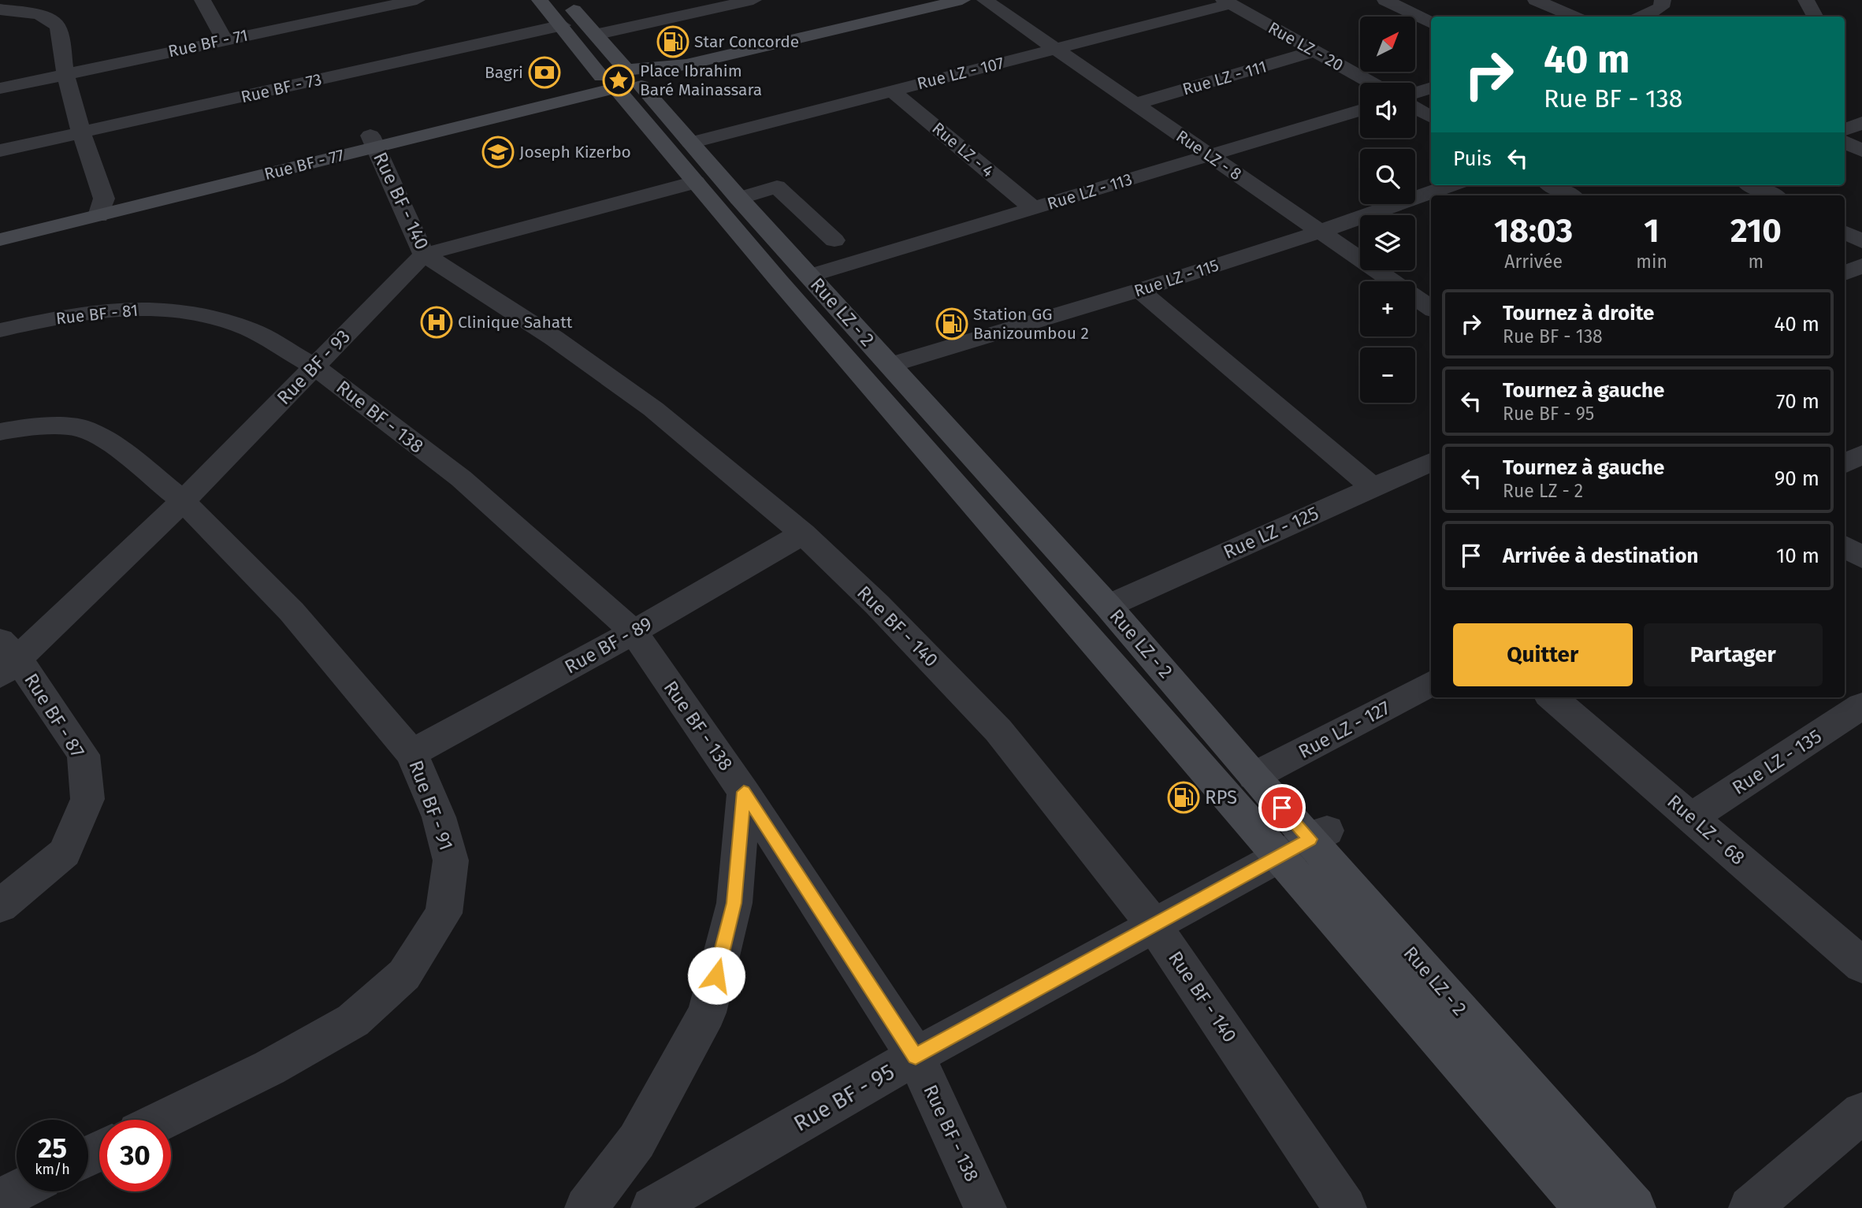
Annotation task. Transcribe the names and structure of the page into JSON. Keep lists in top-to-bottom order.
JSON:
{
  "streets": {
    "main road": ["Rue BF - 77", "Rue LZ - 2"],
    "street": [
      "Rue BF - 71",
      "Rue LZ - 20",
      "Rue LZ - 107",
      "Rue LZ - 111",
      "Rue BF - 73",
      "Rue LZ - 4",
      "Rue LZ - 8",
      "Rue LZ - 113",
      "Rue BF - 140",
      "Rue LZ - 115",
      "Rue BF - 81",
      "Rue BF - 93",
      "Rue BF - 138",
      "Rue LZ - 125",
      "Rue BF - 89",
      "Rue BF - 87",
      "Rue LZ - 127",
      "Rue LZ - 135",
      "Rue BF - 91",
      "Rue LZ - 68",
      "Rue BF - 95"
    ]
  },
  "crossings": [
    ["Rue LZ - 20", "Rue LZ - 107"],
    ["Rue LZ - 20", "Rue LZ - 111"],
    ["Rue LZ - 107", "Rue LZ - 4"],
    ["Rue LZ - 107", "Rue LZ - 8"],
    ["Rue LZ - 107", "Rue LZ - 2"],
    ["Rue LZ - 111", "Rue LZ - 8"],
    ["Rue LZ - 4", "Rue LZ - 113"],
    ["Rue LZ - 8", "Rue LZ - 113"],
    ["Rue LZ - 8", "Rue LZ - 115"],
    ["Rue BF - 77", "Rue BF - 140"],
    ["Rue BF - 77", "Rue LZ - 2"],
    ["Rue LZ - 113", "Rue LZ - 2"],
    ["Rue BF - 140", "Rue BF - 93"],
    ["Rue BF - 140", "Rue BF - 89"],
    ["Rue BF - 140", "Rue BF - 95"],
    ["Rue LZ - 115", "Rue LZ - 2"],
    ["Rue LZ - 2", "Rue LZ - 125"],
    ["Rue LZ - 2", "Rue LZ - 127"],
    ["Rue LZ - 2", "Rue BF - 95"],
    ["Rue BF - 81", "Rue BF - 93"],
    ["Rue BF - 81", "Rue BF - 138"],
    ["Rue BF - 93", "Rue BF - 138"],
    ["Rue BF - 93", "Rue BF - 87"],
    ["Rue BF - 93", "Rue BF - 91"],
    ["Rue BF - 138", "Rue BF - 89"],
    ["Rue BF - 138", "Rue BF - 95"],
    ["Rue BF - 89", "Rue BF - 91"],
    ["Rue LZ - 135", "Rue LZ - 68"]
  ],
  "places": {
    "fuel station": ["Star Concorde", "Station GG Banizoumbou 2", "RPS"],
    "bank": ["Bagri"],
    "place": ["Place Ibrahim Baré Mainassara"],
    "school or university": ["Joseph Kizerbo"],
    "hospital": ["Clinique Sahatt"]
  },
  "north": "top right",
  "page": {
    "map_buttons": ["+", "−"],
    "turn": ["40 m", "Rue BF - 138"],
    "then": "Puis",
    "eta": [
      "18:03",
      "Arrivée",
      "1",
      "min",
      "210",
      "m"
    ],
    "list": [
      {
        "name": "Tournez à droite",
        "note": "Rue BF - 138",
        "value": "40 m"
      },
      {
        "name": "Tournez à gauche",
        "note": "Rue BF - 95",
        "value": "70 m"
      },
      {
        "name": "Tournez à gauche",
        "note": "Rue LZ - 2",
        "value": "90 m"
      },
      {
        "name": "Arrivée à destination",
        "value": "10 m"
      }
    ],
    "buttons": ["Quitter", "Partager"],
    "speed": "25 km/h",
    "limit": "30"
  }
}
